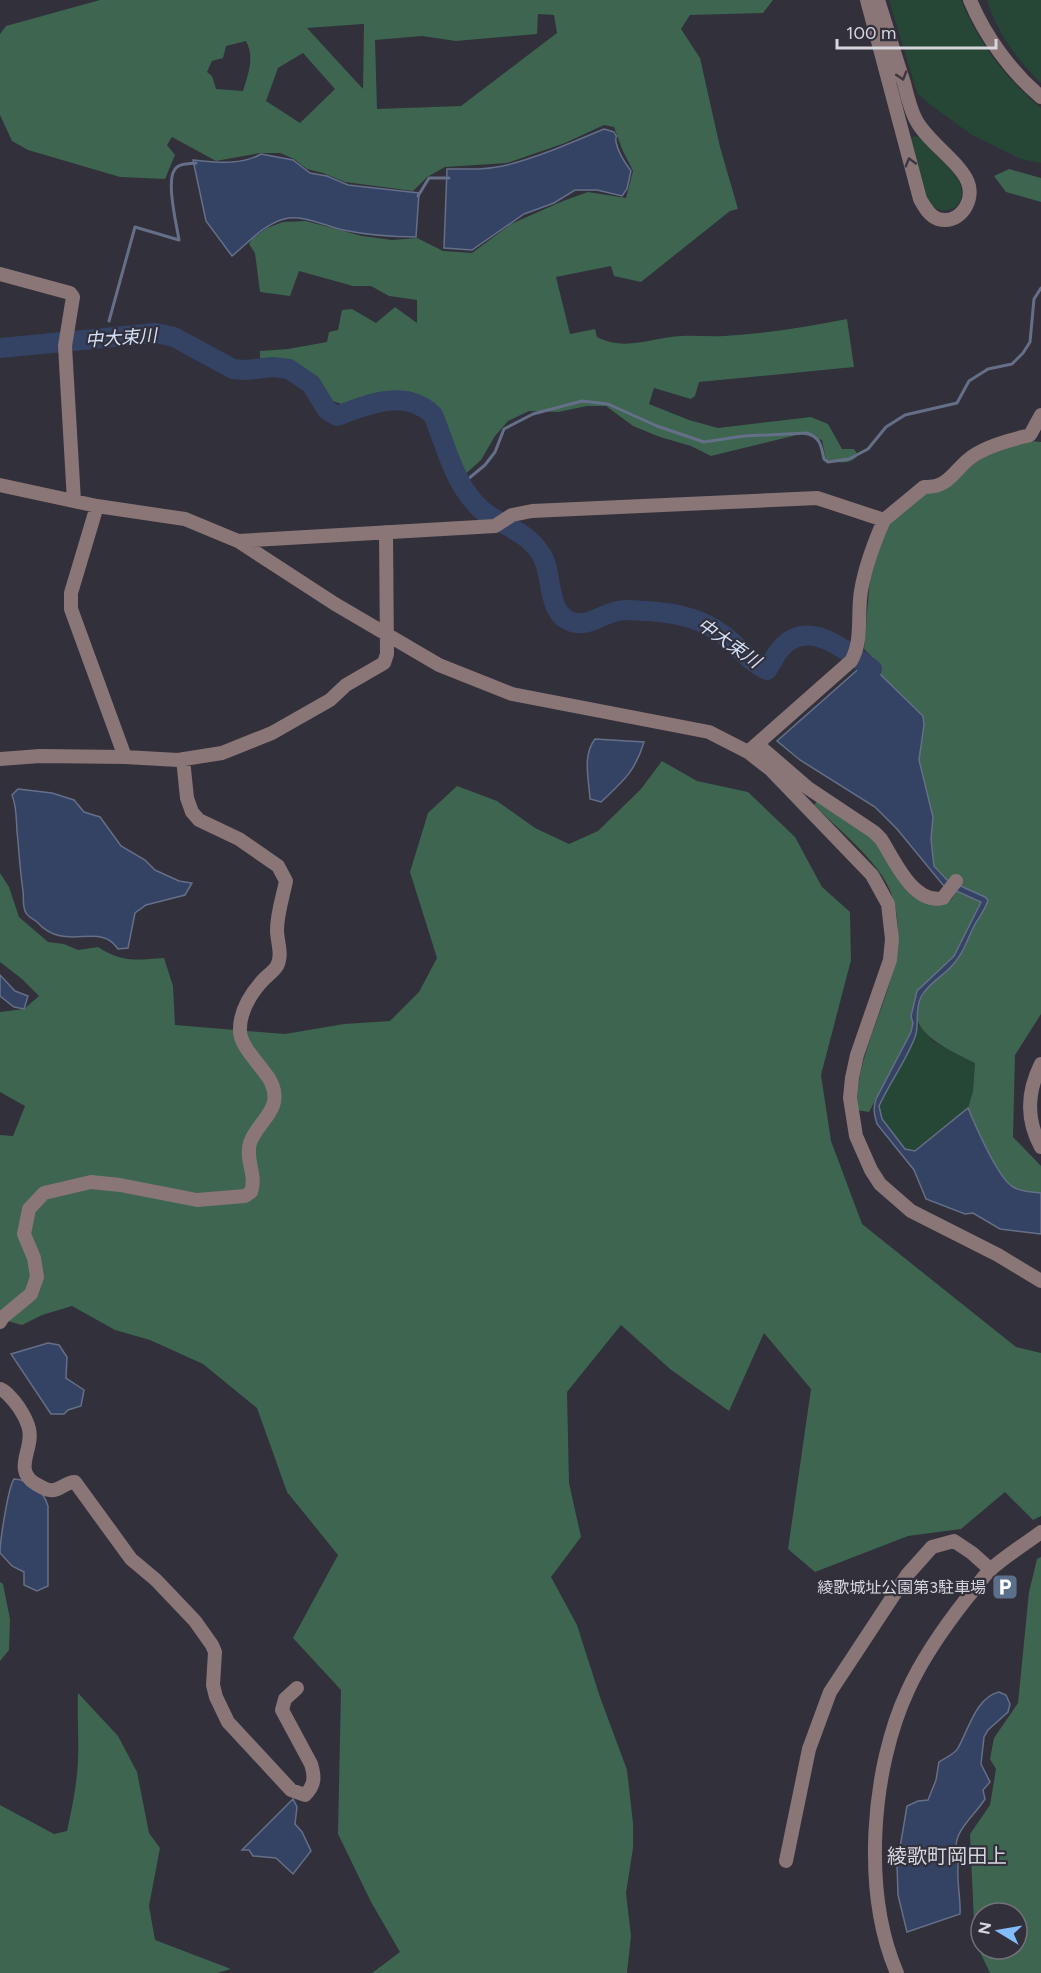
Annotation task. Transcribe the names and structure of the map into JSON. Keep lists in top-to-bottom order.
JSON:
{
  "districts": ["綾歌町岡田上"],
  "water": ["中大束川"],
  "places": {
    "parking": ["綾歌城址公園第3駐車場"]
  },
  "scale_bar": "100 m",
  "north": "left"
}
